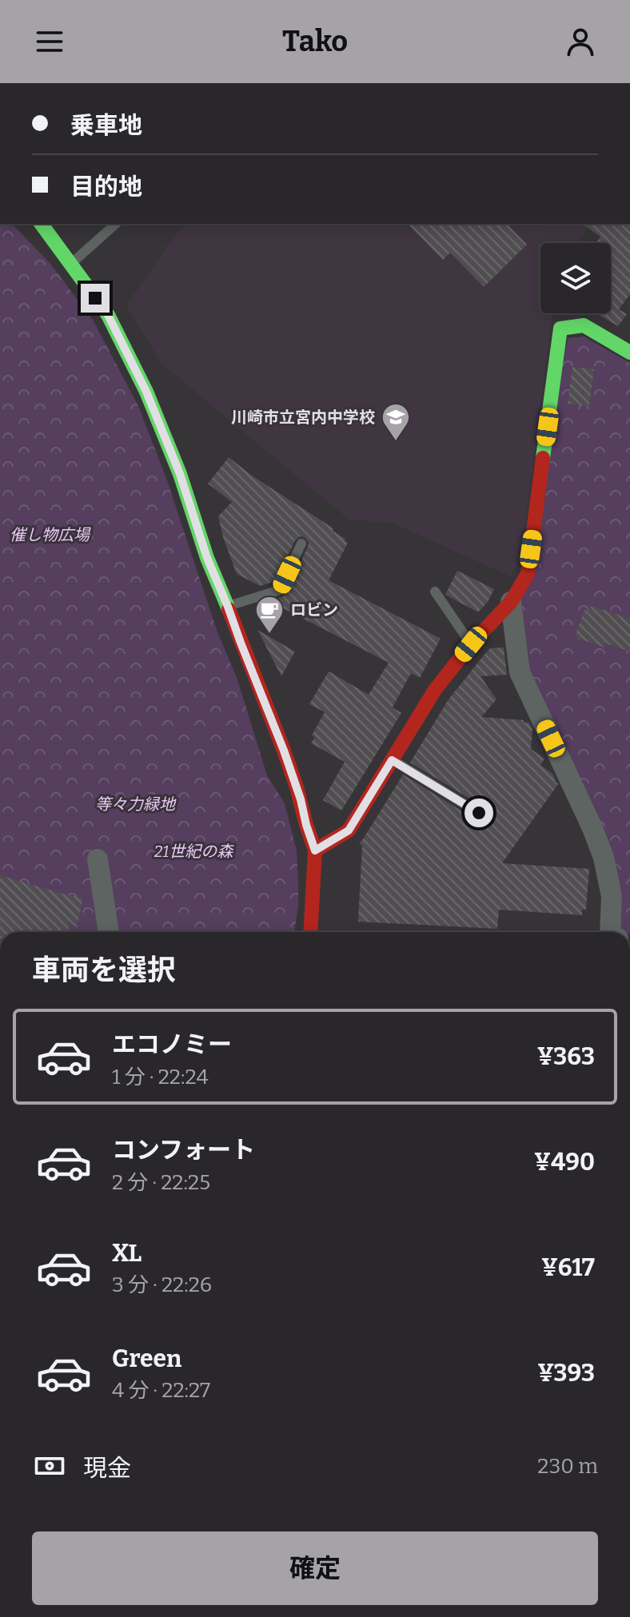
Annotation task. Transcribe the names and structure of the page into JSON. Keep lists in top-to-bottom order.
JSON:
{
  "parks": ["催し物広場", "等々力緑地", "21世紀の森"],
  "places": {
    "school or university": ["川崎市立宮内中学校"],
    "cafe": ["ロビン"]
  },
  "page": {
    "header": "Tako",
    "banner": ["乗車地", "目的地"],
    "heading": "車両を選択",
    "list": [
      {
        "name": "エコノミー",
        "note": "1 分 · 22:24",
        "value": "¥363"
      },
      {
        "name": "コンフォート",
        "note": "2 分 · 22:25",
        "value": "¥490"
      },
      {
        "name": "XL",
        "note": "3 分 · 22:26",
        "value": "¥617"
      },
      {
        "name": "Green",
        "note": "4 分 · 22:27",
        "value": "¥393"
      }
    ],
    "pay": ["現金", "230 m"],
    "buttons": "確定"
  }
}
